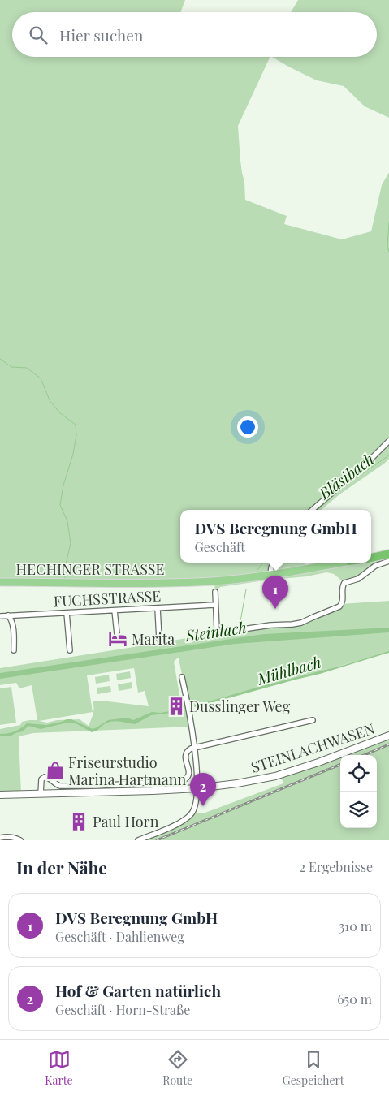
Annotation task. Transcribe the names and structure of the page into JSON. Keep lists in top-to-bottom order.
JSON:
{
  "streets": {
    "main road": ["HECHINGER STRASSE"],
    "street": ["FUCHSSTRASSE", "STEINLACHWASEN"]
  },
  "water": ["Bläsibach", "Steinlach", "Mühlbach"],
  "places": {
    "hotel": ["Marita"],
    "building": ["Dusslinger Weg", "Paul Horn"],
    "shop": ["Friseurstudio Marina Hartmann"]
  },
  "page": {
    "search": "Hier suchen",
    "popup": ["DVS Beregnung GmbH", "Geschäft"],
    "pins": ["1", "2"],
    "heading": ["In der Nähe", "2 Ergebnisse"],
    "list": [
      {
        "mark": "1",
        "name": "DVS Beregnung GmbH",
        "note": "Geschäft · Dahlienweg",
        "value": "310 m"
      },
      {
        "mark": "2",
        "name": "Hof & Garten natürlich",
        "note": "Geschäft · Horn-Straße",
        "value": "650 m"
      }
    ],
    "nav": ["Karte", "Route", "Gespeichert"]
  }
}
